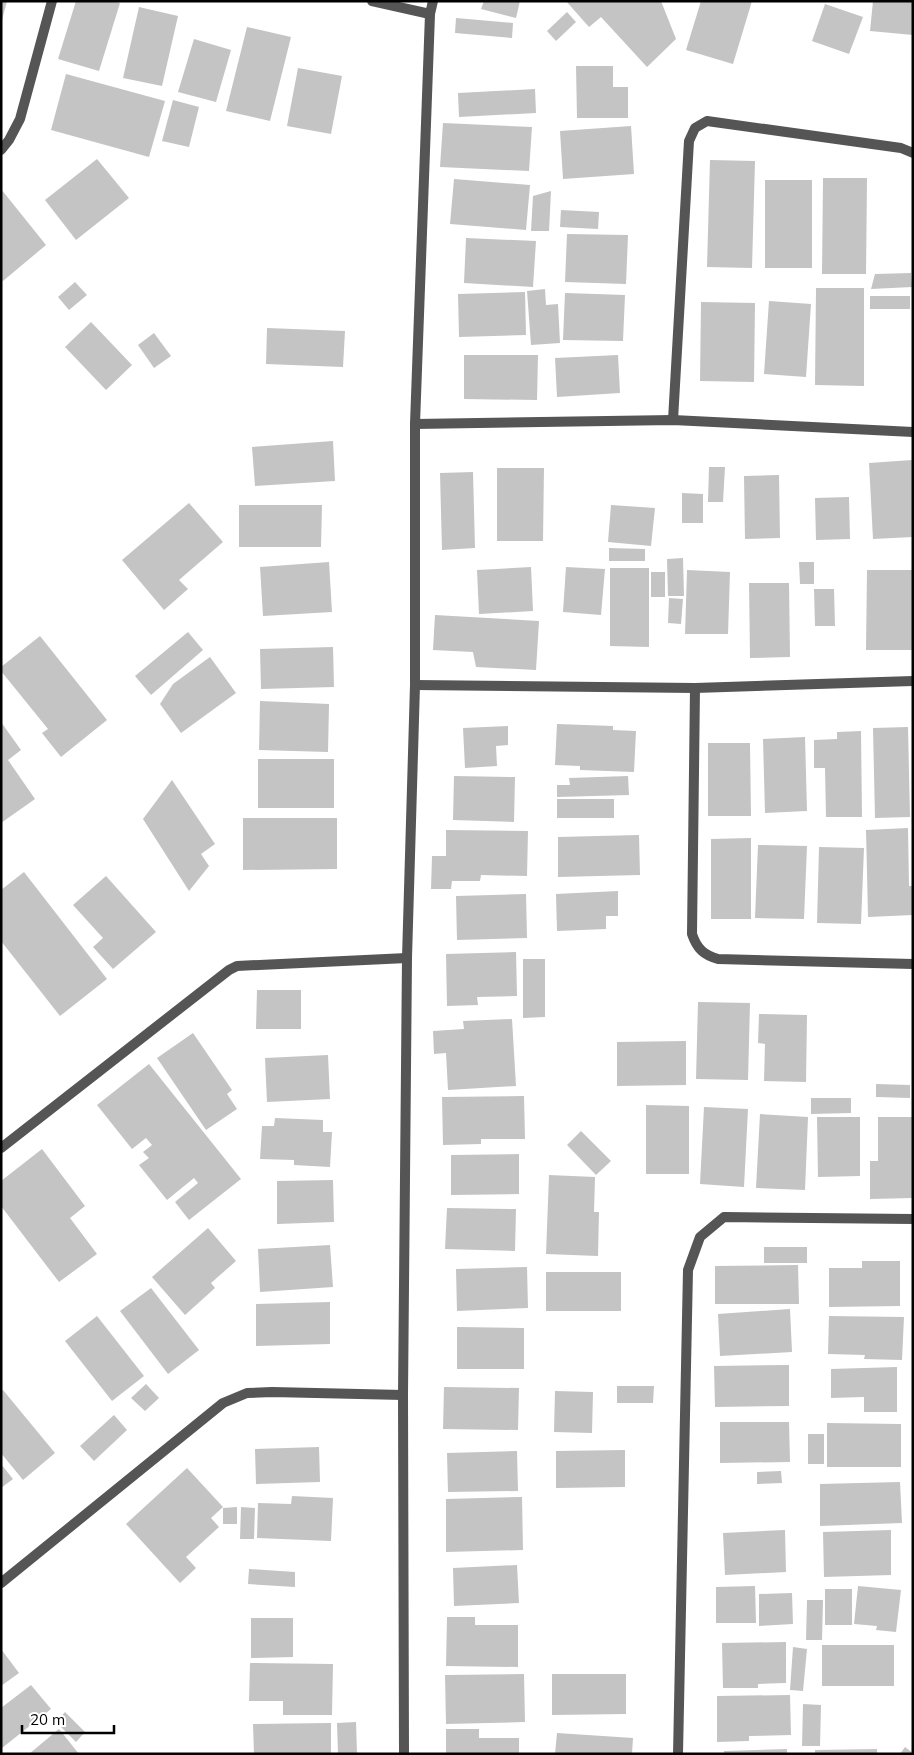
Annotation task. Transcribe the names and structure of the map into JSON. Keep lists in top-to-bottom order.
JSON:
{
  "scale_bar": "20 m"
}
